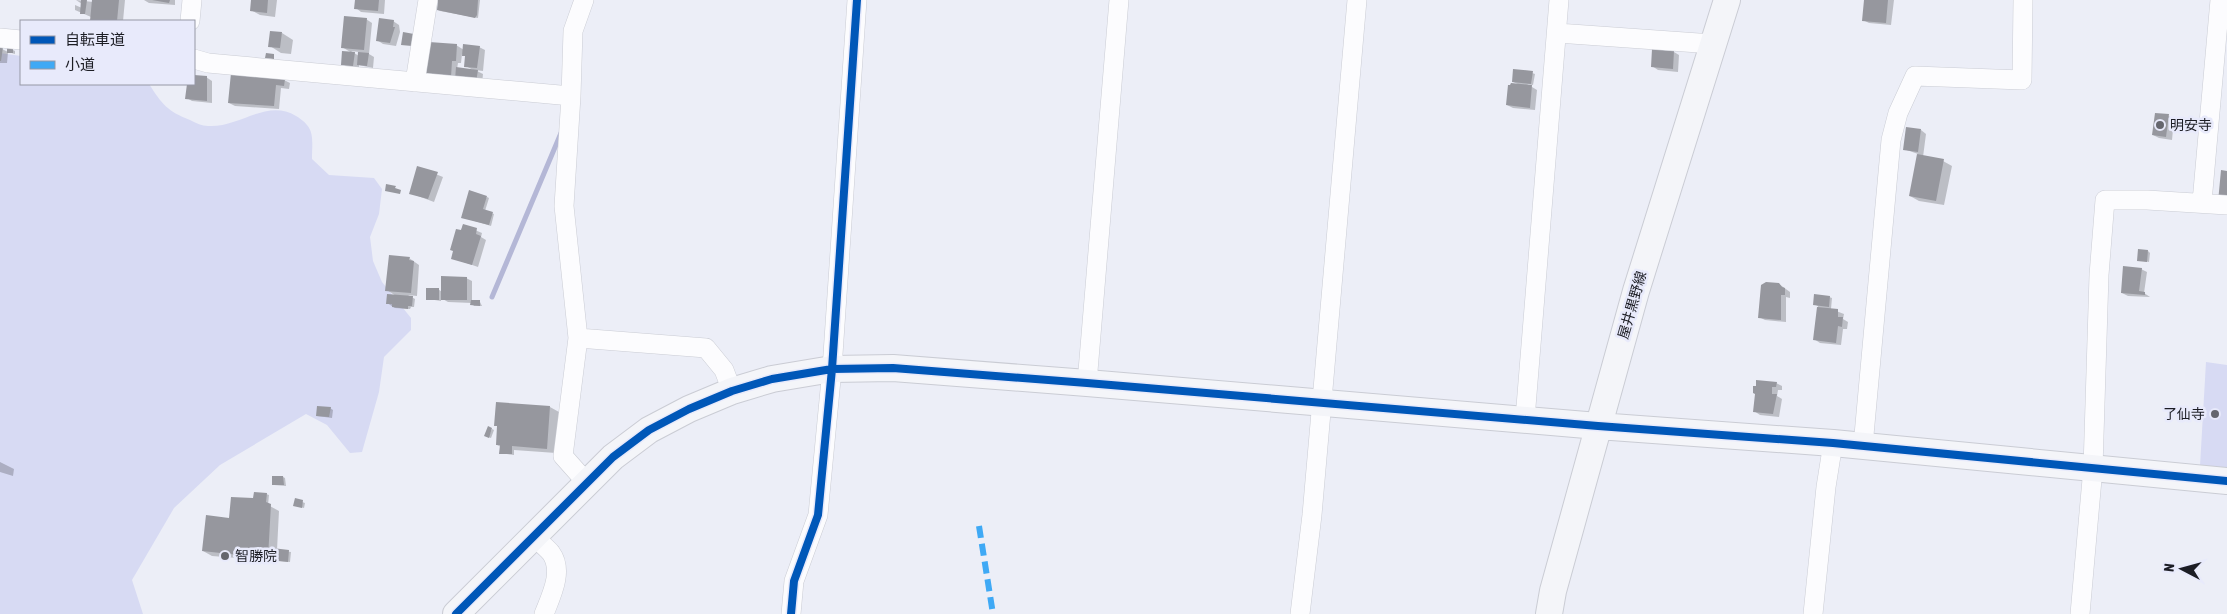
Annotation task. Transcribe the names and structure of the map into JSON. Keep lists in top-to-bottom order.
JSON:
{
  "streets": {
    "street": ["屋井黒野線"]
  },
  "places": ["明安寺", "了仙寺", "智勝院"],
  "legend": ["自転車道", "小道"],
  "north": "left"
}
